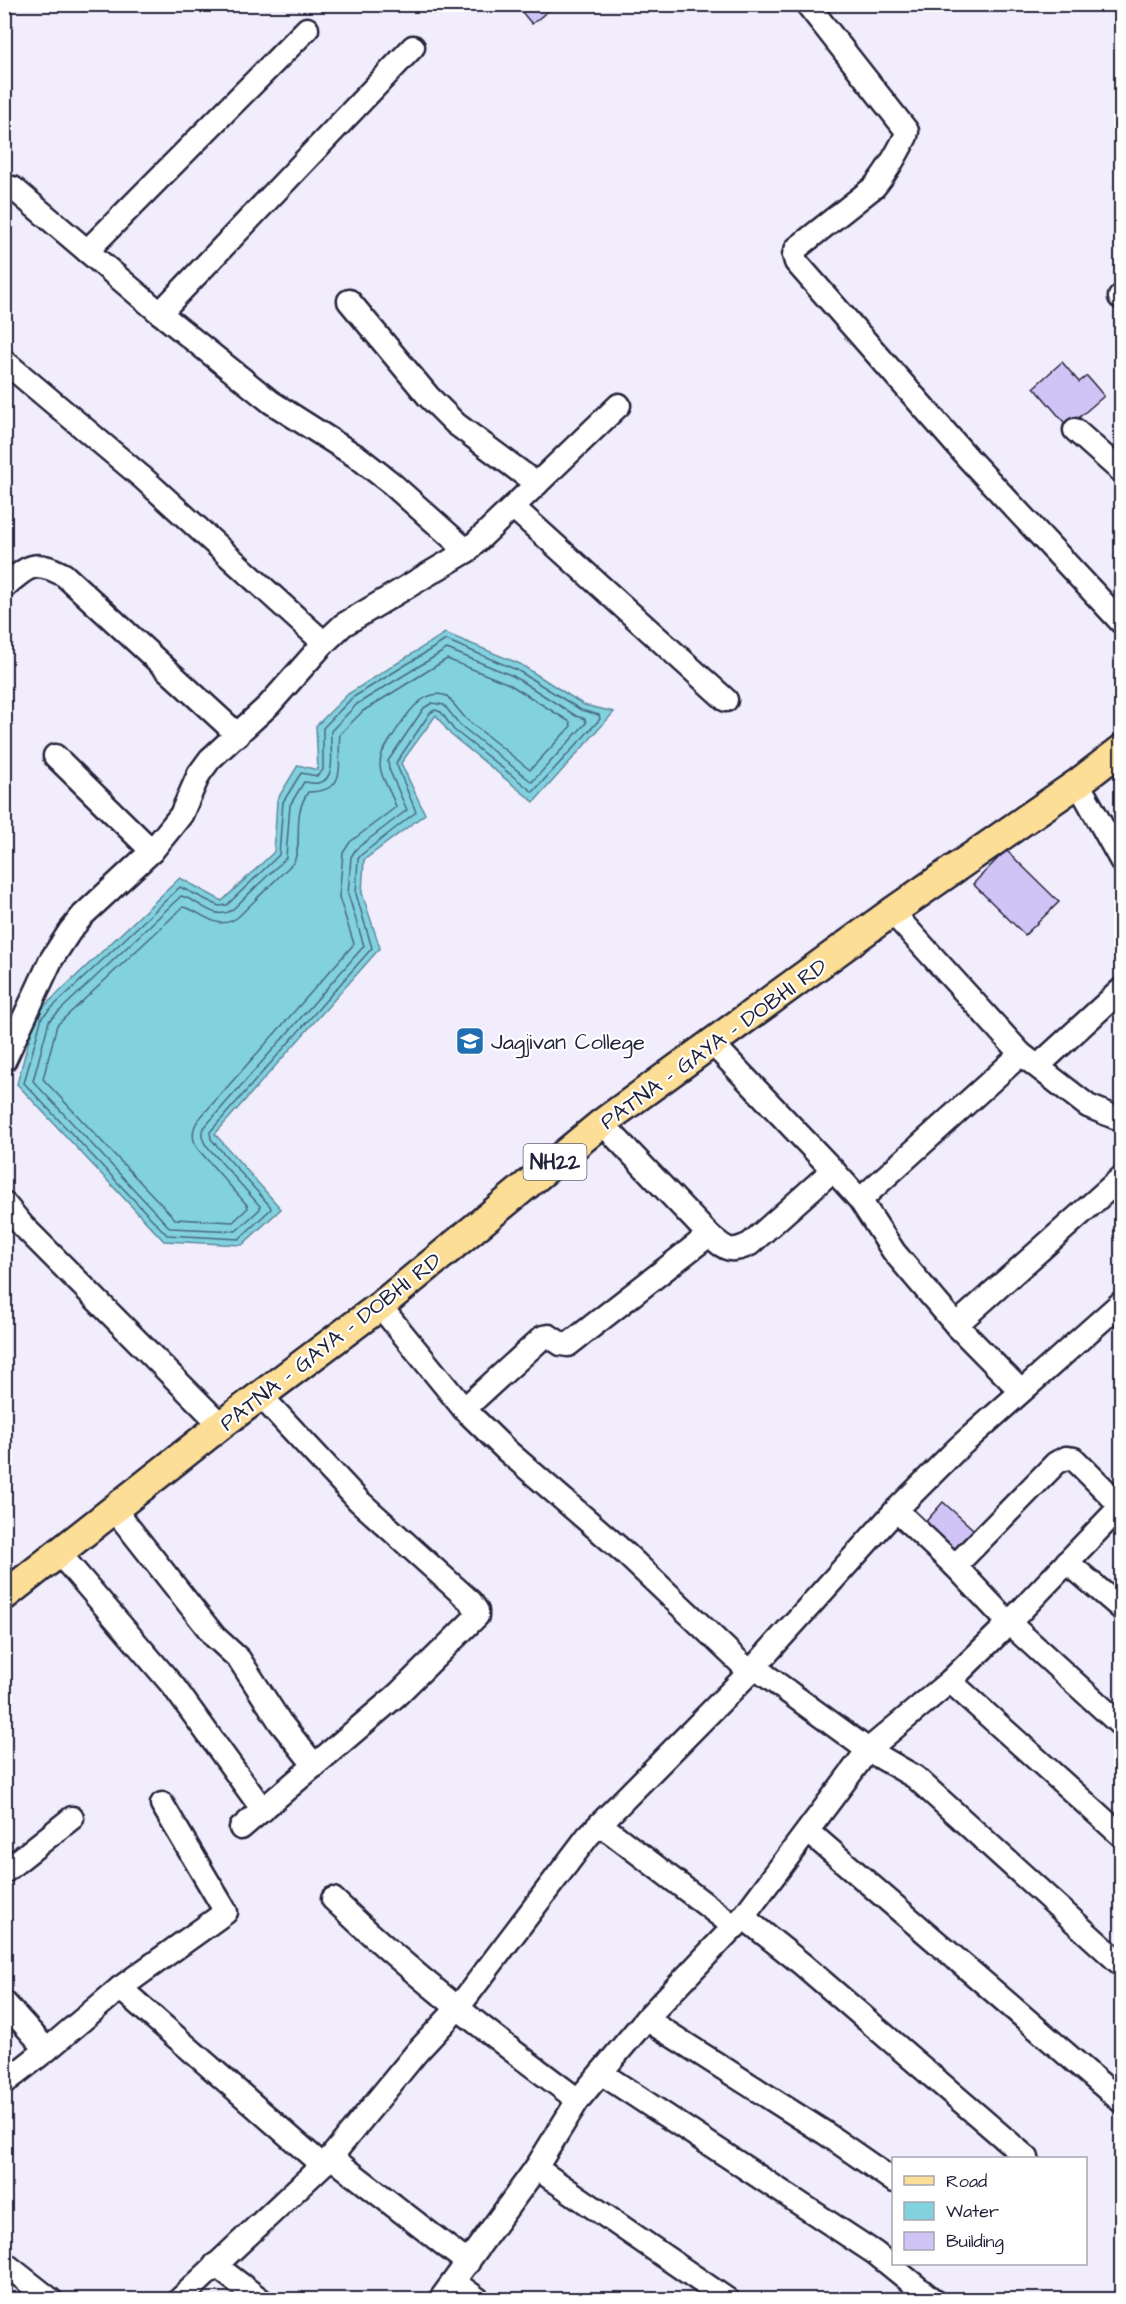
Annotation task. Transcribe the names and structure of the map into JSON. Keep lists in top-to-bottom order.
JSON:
{
  "streets": {
    "main road": ["PATNA - GAYA - DOBHI RD", "NH22"]
  },
  "places": {
    "school or university": ["Jagjivan College"]
  },
  "legend": ["Road", "Water", "Building"]
}
